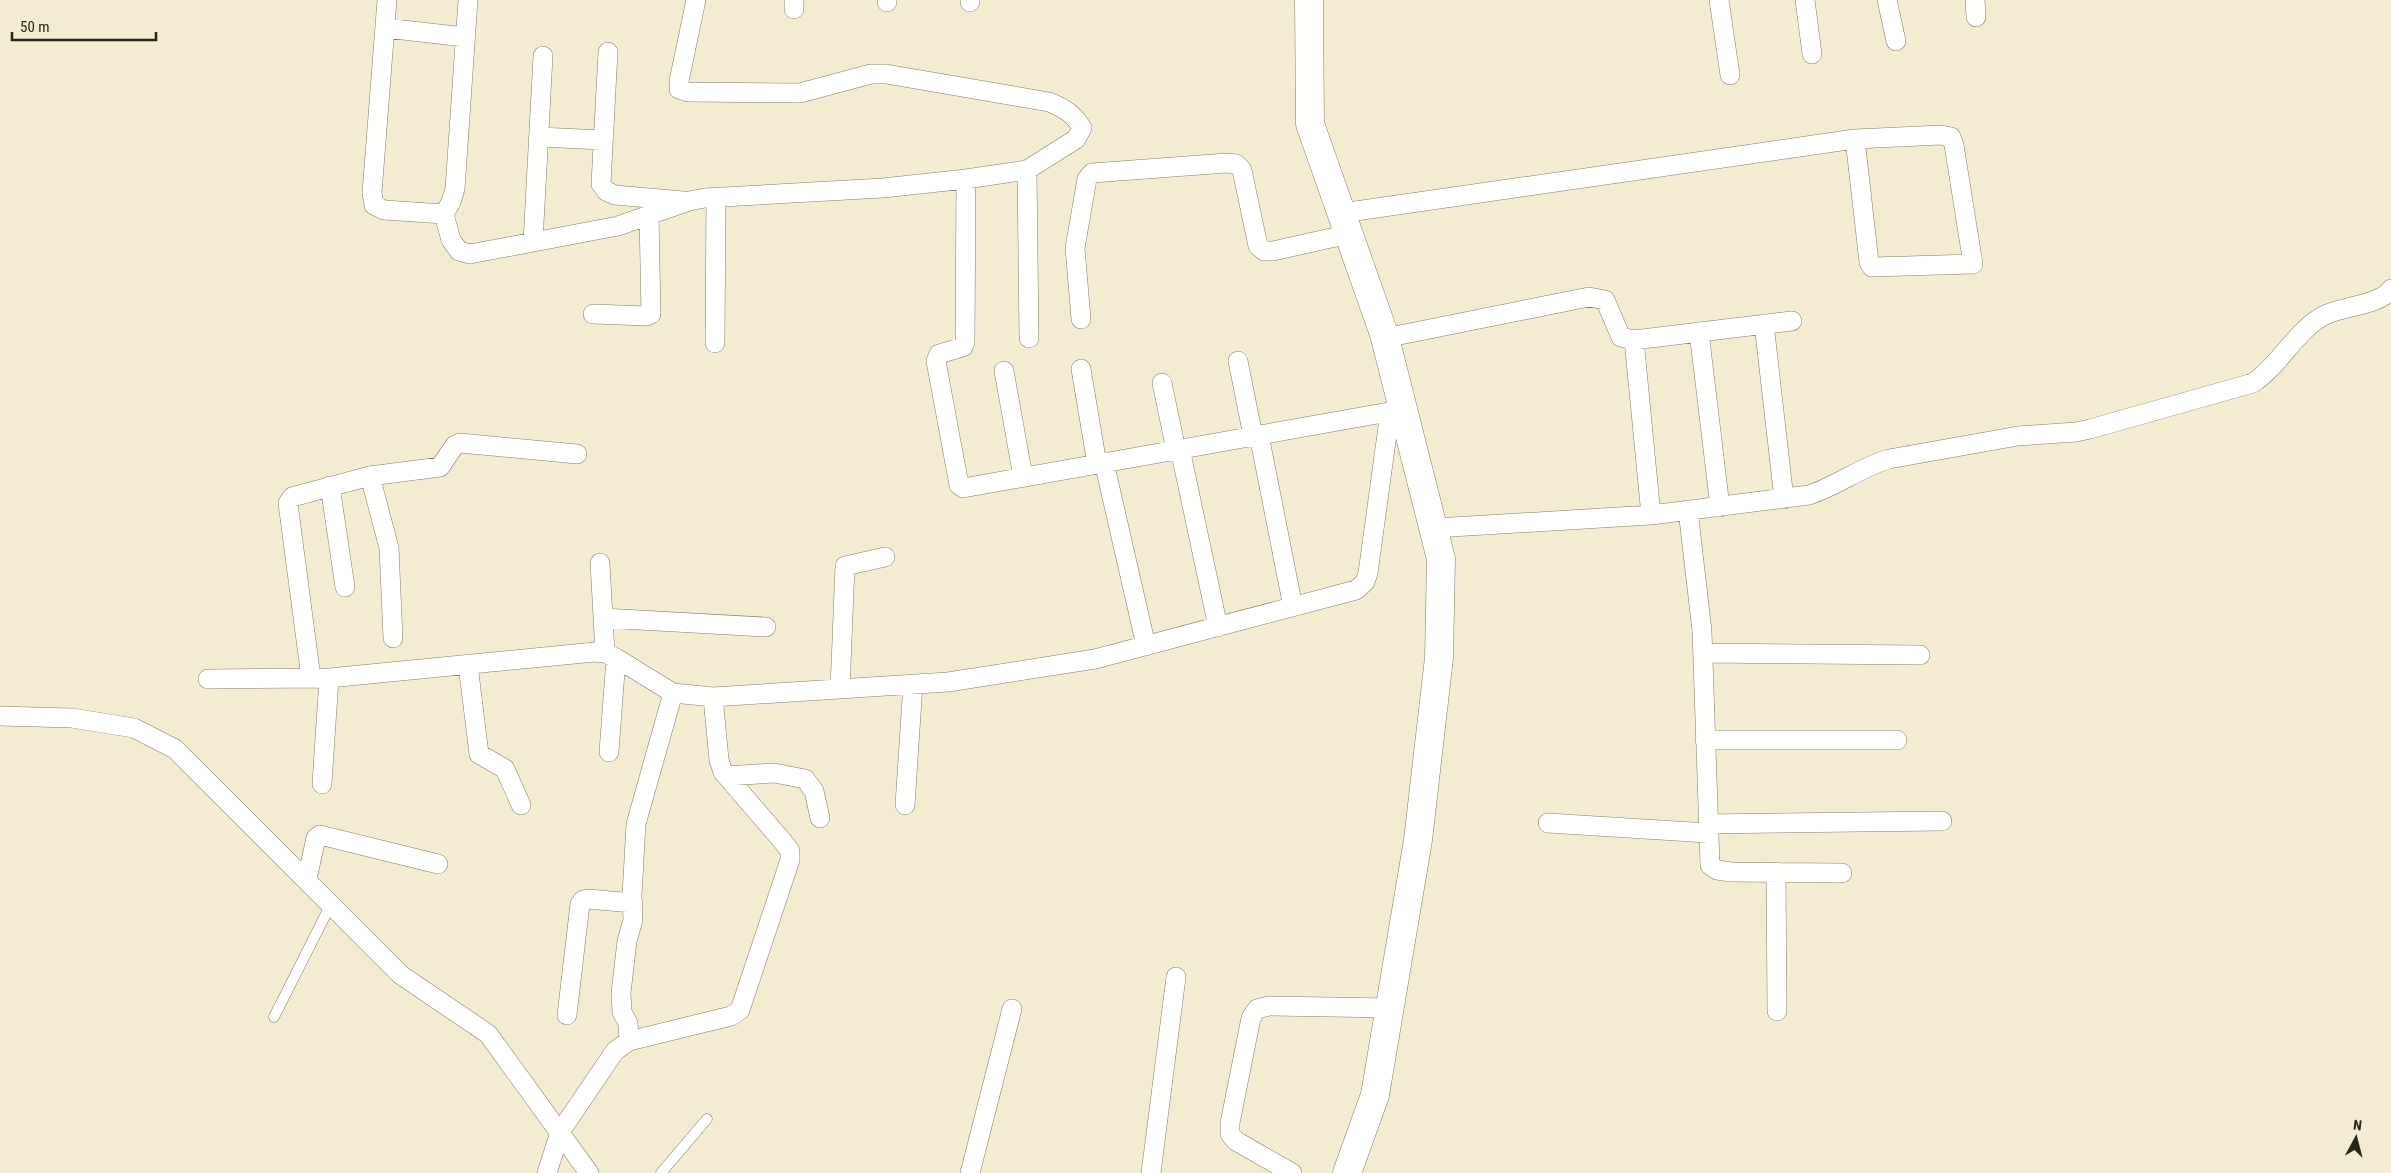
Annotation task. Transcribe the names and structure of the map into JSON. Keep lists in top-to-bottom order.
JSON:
{
  "scale_bar": "50 m",
  "north": "top"
}
